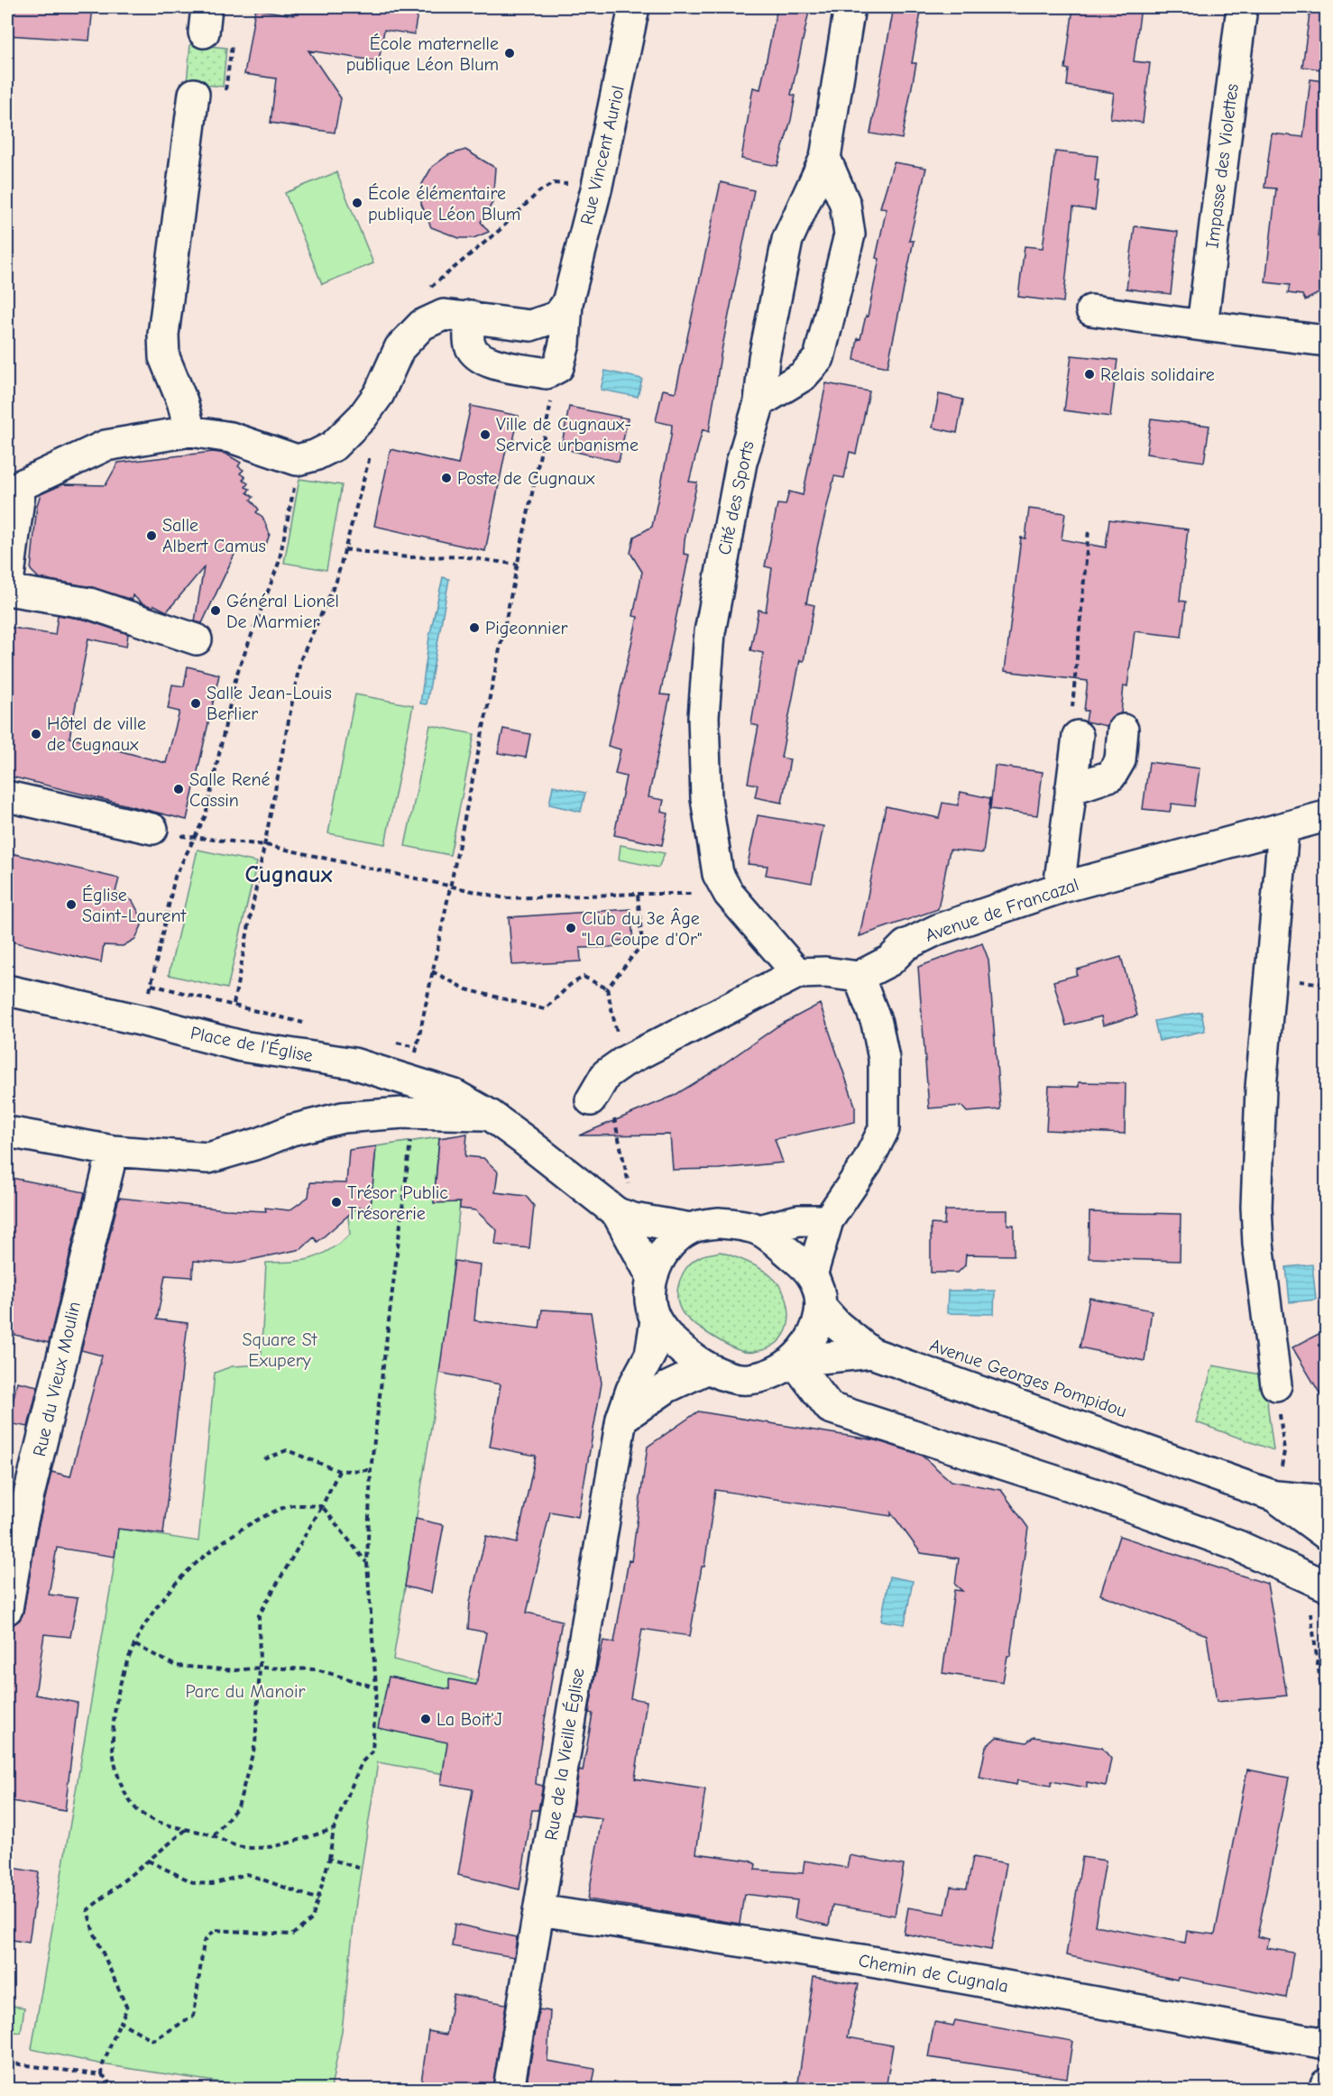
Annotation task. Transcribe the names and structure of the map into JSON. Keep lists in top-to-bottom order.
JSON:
{
  "streets": {
    "street": [
      "Rue Vincent Auriol",
      "Impasse des Violettes",
      "Cité des Sports",
      "Avenue de Francazal",
      "Place de l'Église",
      "Avenue Georges Pompidou",
      "Rue du Vieux Moulin",
      "Rue de la Vieille Église",
      "Chemin de Cugnala"
    ]
  },
  "crossings": [
    ["Place de l'Église", "Avenue Georges Pompidou"],
    ["Place de l'Église", "Rue de la Vieille Église"],
    ["Avenue Georges Pompidou", "Rue de la Vieille Église"],
    ["Rue de la Vieille Église", "Chemin de Cugnala"]
  ],
  "districts": ["Cugnaux"],
  "parks": ["Square St Exupery", "Parc du Manoir"],
  "places": [
    "École maternelle publique Léon Blum",
    "École élémentaire publique Léon Blum",
    "Relais solidaire",
    "Ville de Cugnaux- Service urbanisme",
    "Poste de Cugnaux",
    "Salle Albert Camus",
    "Général Lionel De Marmier",
    "Pigeonnier",
    "Salle Jean-Louis Berlier",
    "Hôtel de ville de Cugnaux",
    "Salle René Cassin",
    "Église Saint-Laurent",
    "Club du 3e Âge \"La Coupe d'Or\"",
    "Trésor Public Trésorerie",
    "La Boit'J"
  ]
}
